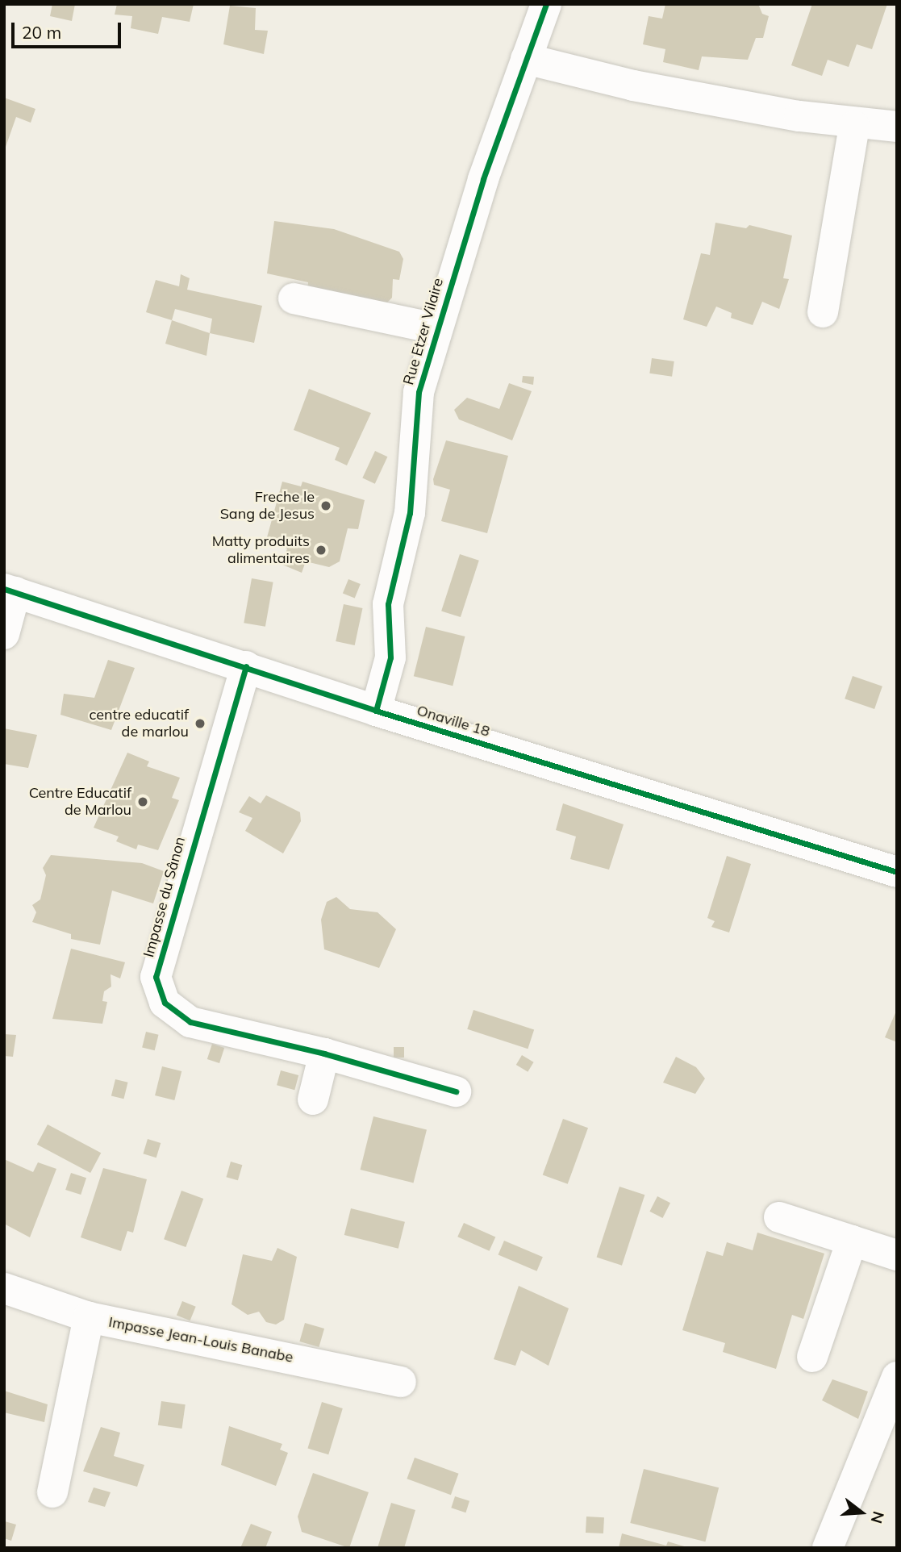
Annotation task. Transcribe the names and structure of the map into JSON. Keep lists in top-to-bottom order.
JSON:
{
  "streets": {
    "street": [
      "Rue Etzer Vilaire",
      "Onaville 18",
      "Impasse du Sânon",
      "Impasse Jean-Louis Banabe"
    ]
  },
  "crossings": [
    ["Rue Etzer Vilaire", "Onaville 18"],
    ["Onaville 18", "Impasse du Sânon"]
  ],
  "places": [
    "Freche le Sang de Jesus",
    "Matty produits alimentaires",
    "centre educatif de marlou",
    "Centre Educatif de Marlou"
  ],
  "scale_bar": "20 m",
  "north": "right"
}
